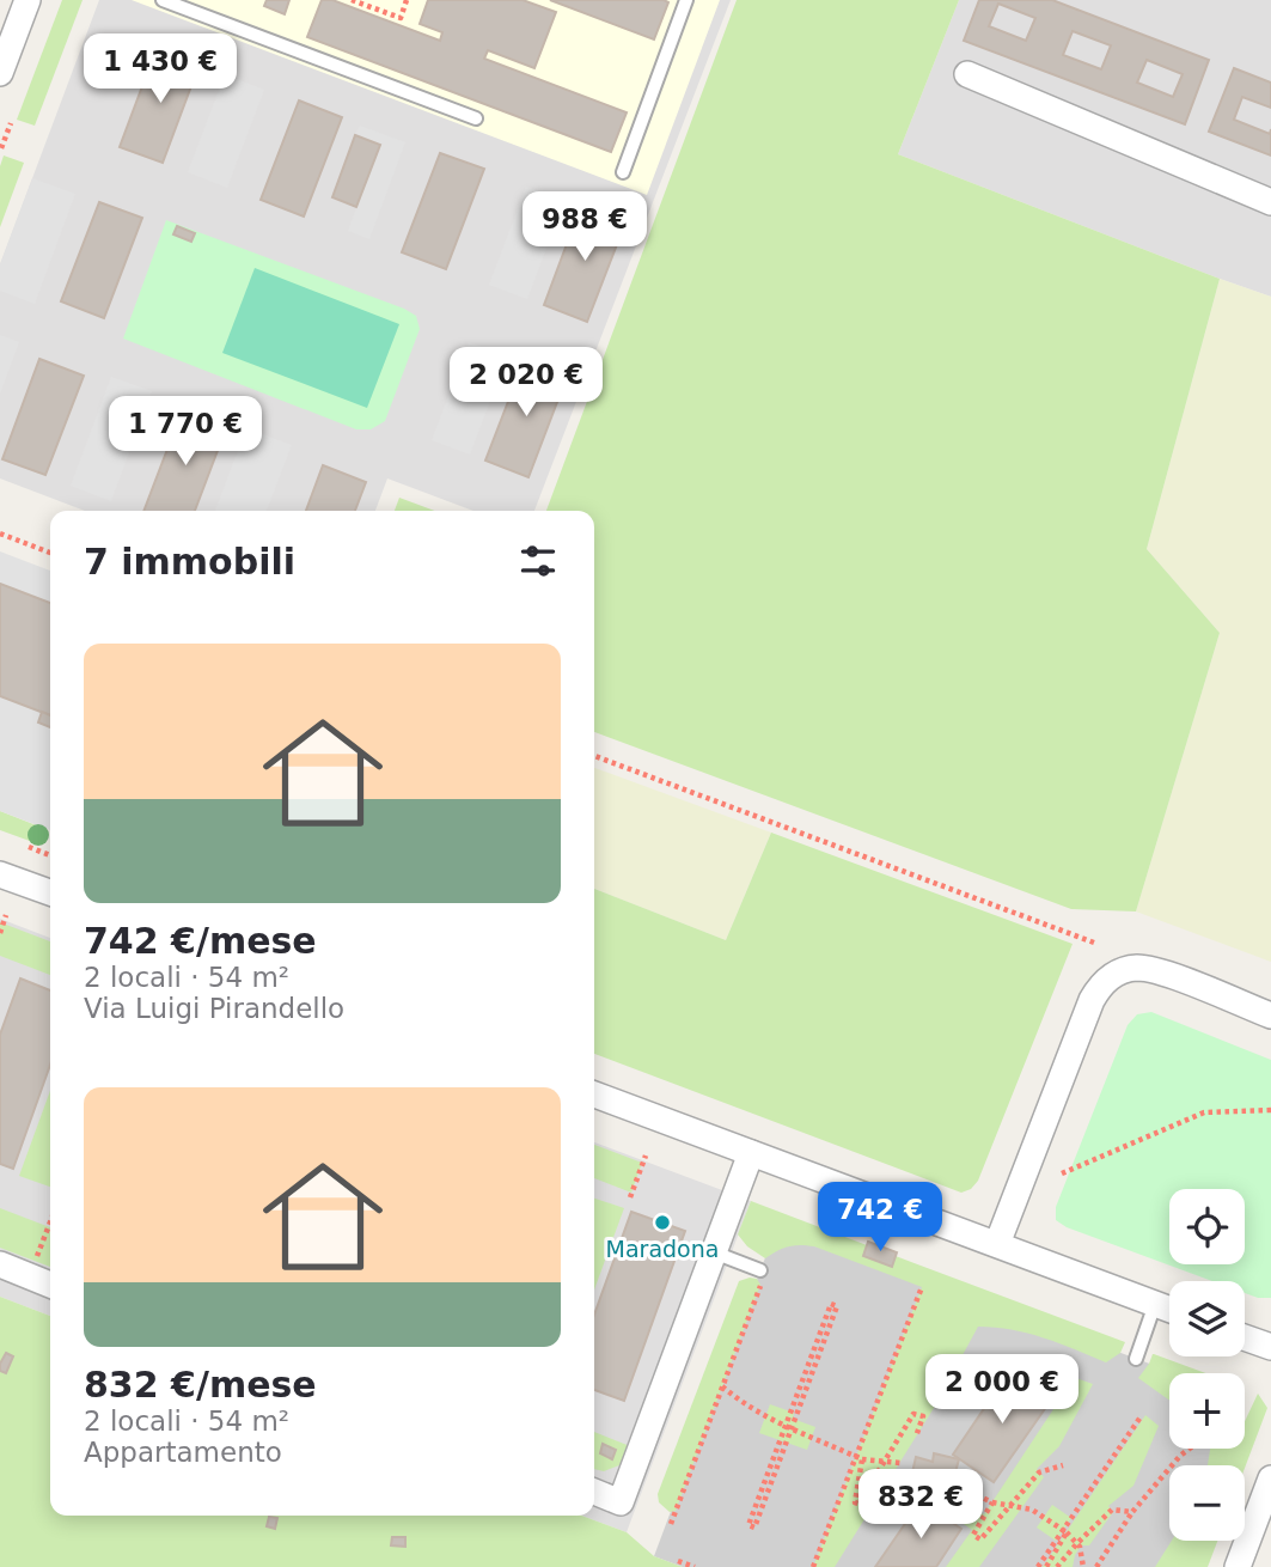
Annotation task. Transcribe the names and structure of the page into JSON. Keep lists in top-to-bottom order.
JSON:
{
  "places": ["Maradona"],
  "page": {
    "price": [
      "1 430 €",
      "988 €",
      "2 020 €",
      "1 770 €",
      "742 €",
      "2 000 €",
      "832 €"
    ],
    "heading": "7 immobili",
    "list": [
      {
        "name": "742 €/mese",
        "note": "2 locali · 54 m² · Via Luigi Pirandello"
      },
      {
        "name": "832 €/mese",
        "note": "2 locali · 54 m² · Appartamento"
      }
    ],
    "map_buttons": ["+", "−"]
  }
}
